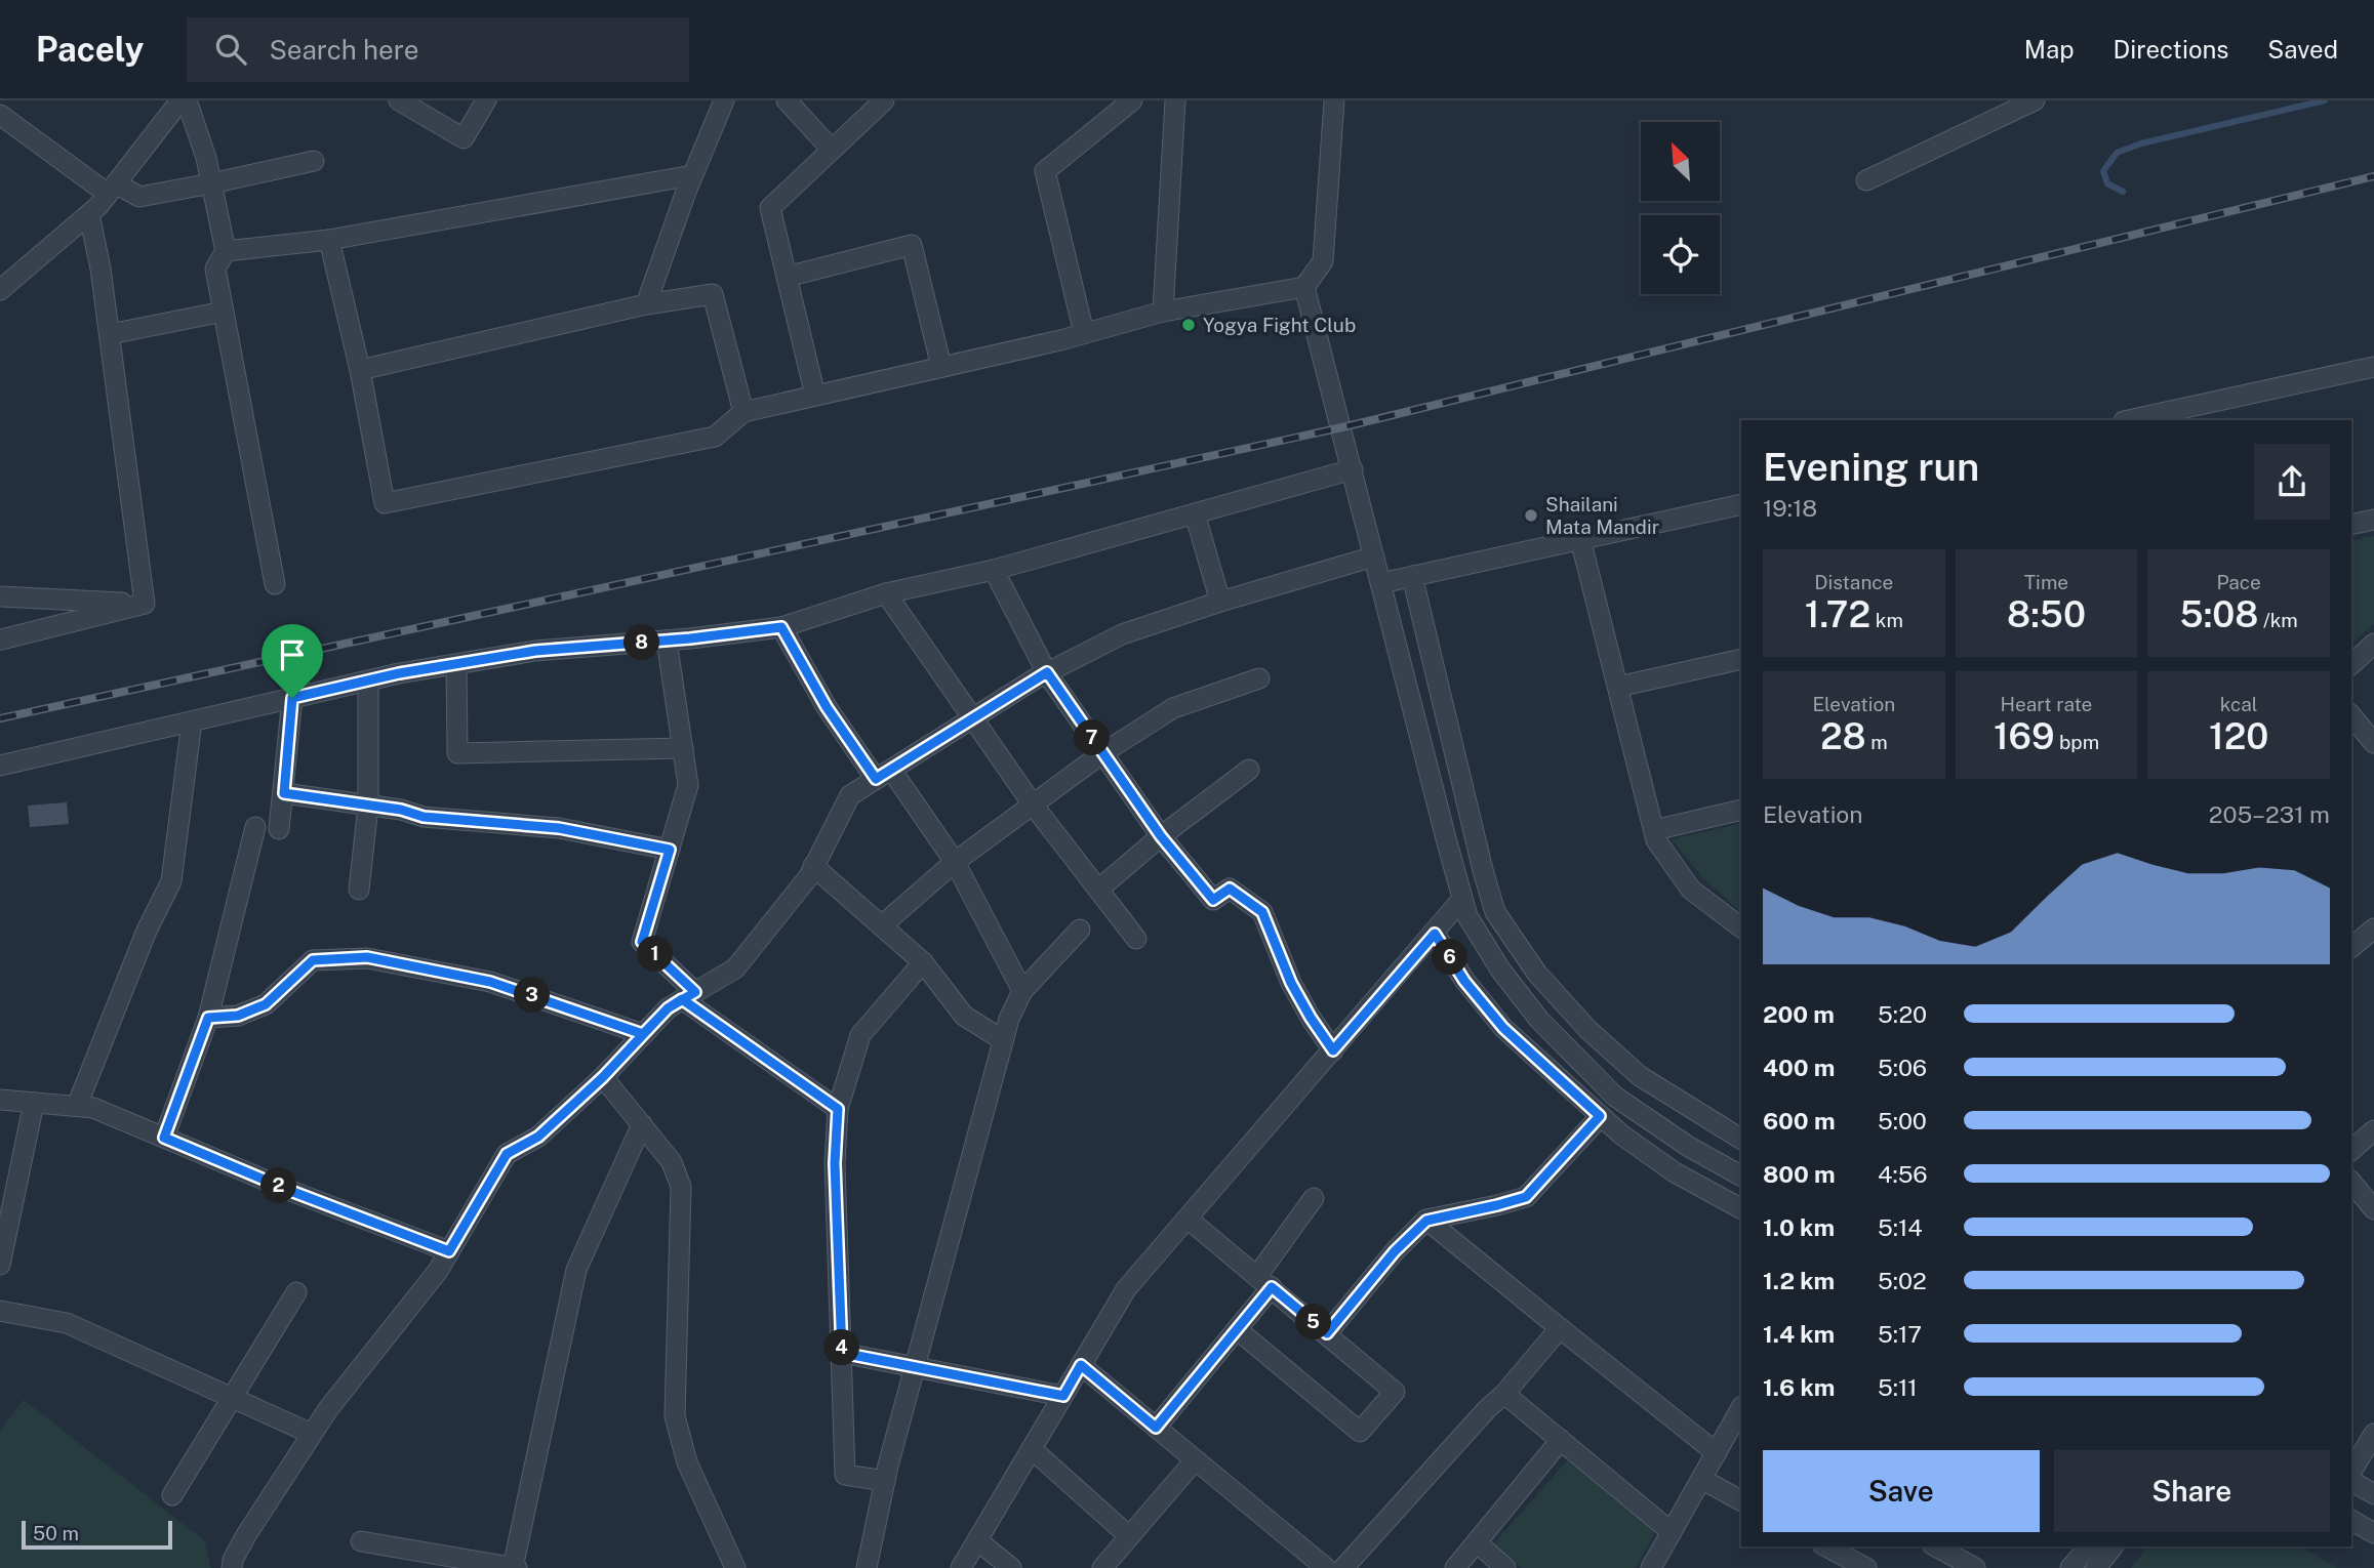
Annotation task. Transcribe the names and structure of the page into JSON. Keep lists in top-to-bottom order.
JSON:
{
  "places": ["Yogya Fight Club", "Shailani Mata Mandir"],
  "scale_bar": "50 m",
  "north": "top left",
  "page": {
    "header": "Pacely",
    "search": "Search here",
    "nav": ["Map", "Directions", "Saved"],
    "heading": ["Evening run", "19:18"],
    "stats": [
      ["Distance", "1.72 km"],
      ["Time", "8:50"],
      ["Pace", "5:08 /km"],
      ["Elevation", "28 m"],
      ["Heart rate", "169 bpm"],
      ["kcal", "120"]
    ],
    "pins": [
      "8",
      "7",
      "1",
      "6",
      "3",
      "2",
      "5",
      "4"
    ],
    "chart": ["Elevation", "205–231 m"],
    "list": [
      {
        "name": "200 m",
        "note": "5:20"
      },
      {
        "name": "400 m",
        "note": "5:06"
      },
      {
        "name": "600 m",
        "note": "5:00"
      },
      {
        "name": "800 m",
        "note": "4:56"
      },
      {
        "name": "1.0 km",
        "note": "5:14"
      },
      {
        "name": "1.2 km",
        "note": "5:02"
      },
      {
        "name": "1.4 km",
        "note": "5:17"
      },
      {
        "name": "1.6 km",
        "note": "5:11"
      }
    ],
    "buttons": ["Save", "Share"],
    "scale": "50 m"
  }
}
